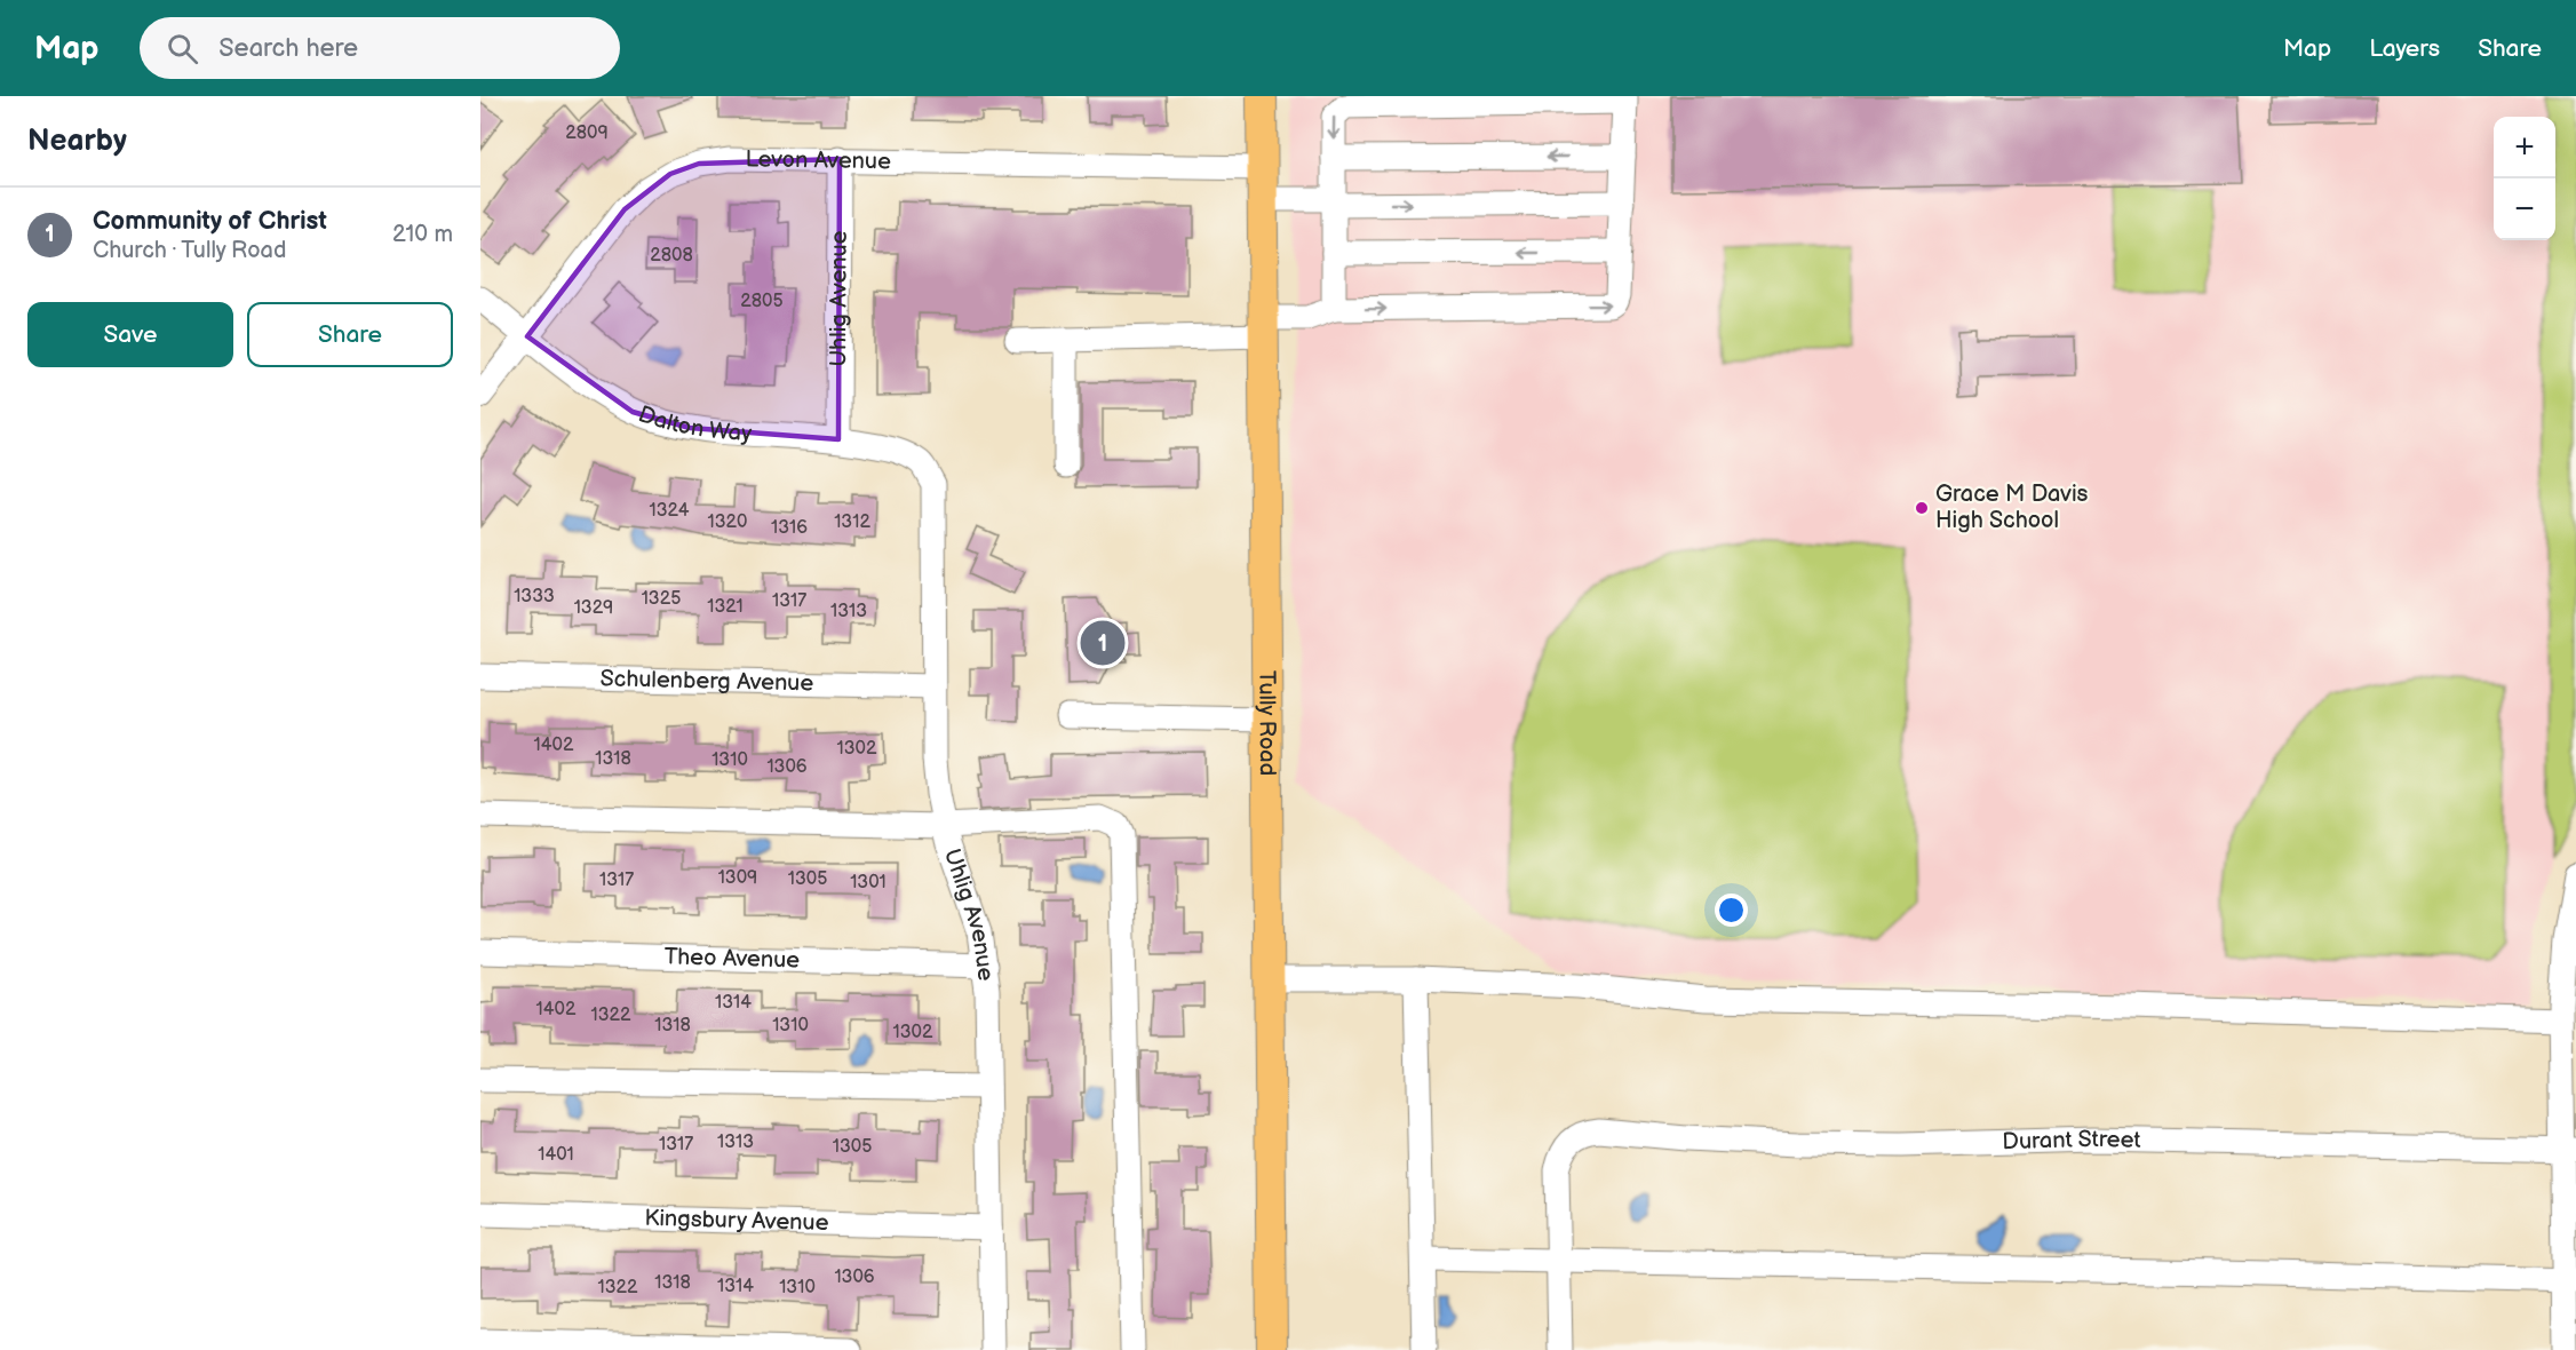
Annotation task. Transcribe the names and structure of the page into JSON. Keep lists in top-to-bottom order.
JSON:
{
  "streets": {
    "main road": ["Tully Road"],
    "street": [
      "Levon Avenue",
      "Uhlig Avenue",
      "Dalton Way",
      "Schulenberg Avenue",
      "Theo Avenue",
      "Durant Street",
      "Kingsbury Avenue"
    ]
  },
  "crossings": [
    ["Levon Avenue", "Uhlig Avenue"],
    ["Levon Avenue", "Dalton Way"],
    ["Levon Avenue", "Tully Road"],
    ["Uhlig Avenue", "Dalton Way"],
    ["Uhlig Avenue", "Schulenberg Avenue"],
    ["Uhlig Avenue", "Theo Avenue"],
    ["Uhlig Avenue", "Kingsbury Avenue"]
  ],
  "places": ["Grace M Davis High School"],
  "house_numbers": [
    "2809",
    "2808",
    "2805",
    "1324",
    "1320",
    "1312",
    "1316",
    "1333",
    "1325",
    "1317",
    "1321",
    "1329",
    "1313",
    "1402",
    "1302",
    "1318",
    "1310",
    "1306",
    "1309",
    "1305",
    "1317",
    "1301",
    "1314",
    "1402",
    "1322",
    "1318",
    "1310",
    "1302",
    "1313",
    "1317",
    "1305",
    "1401",
    "1306",
    "1318",
    "1314",
    "1322",
    "1310"
  ],
  "page": {
    "header": "Map",
    "search": "Search here",
    "nav": ["Map", "Layers", "Share"],
    "heading": "Nearby",
    "map_buttons": ["+", "−"],
    "list": [
      {
        "mark": "1",
        "name": "Community of Christ",
        "note": "Church · Tully Road",
        "value": "210 m"
      }
    ],
    "buttons": ["Save", "Share"],
    "pins": "1"
  }
}
